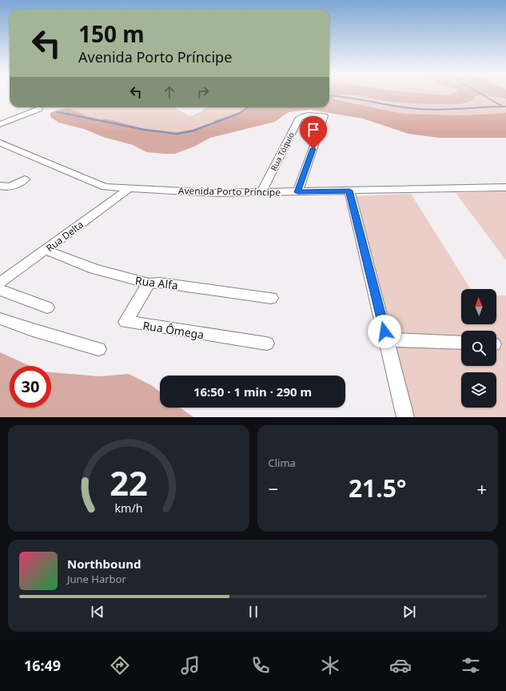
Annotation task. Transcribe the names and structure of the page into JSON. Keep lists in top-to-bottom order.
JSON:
{
  "streets": {
    "street": [
      "Rua Tóquio",
      "Avenida Porto Príncipe",
      "Rua Delta",
      "Rua Alfa",
      "Rua Ômega"
    ]
  },
  "crossings": [
    ["Rua Tóquio", "Avenida Porto Príncipe"],
    ["Avenida Porto Príncipe", "Rua Delta"],
    ["Rua Delta", "Rua Alfa"],
    ["Rua Alfa", "Rua Ômega"]
  ],
  "north": "top",
  "page": {
    "turn": ["150 m", "Avenida Porto Príncipe"],
    "limit": "30",
    "trip": "16:50 · 1 min · 290 m",
    "tile": "Clima",
    "heat": ["−", "21.5°", "+"],
    "song": ["Northbound", "June Harbor"],
    "tabs": "16:49",
    "gauge": ["22", "km/h"]
  }
}
